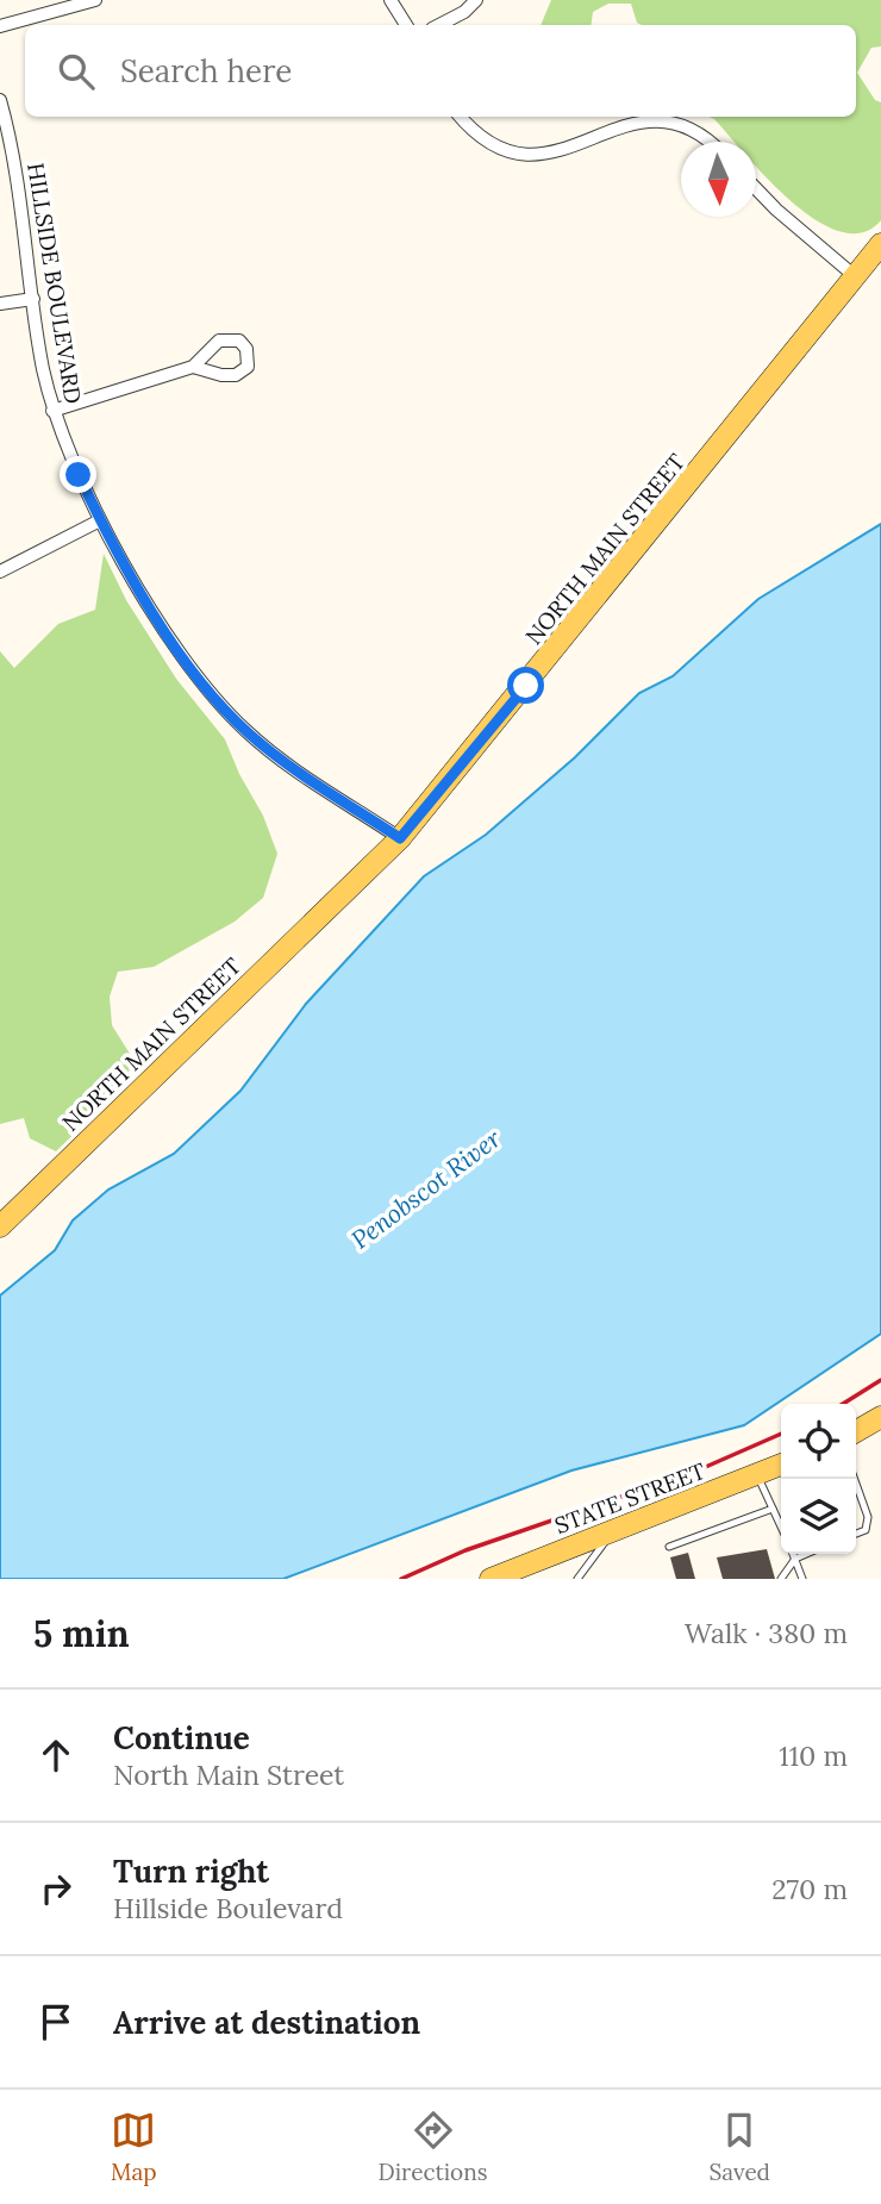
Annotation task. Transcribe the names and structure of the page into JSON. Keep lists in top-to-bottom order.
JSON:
{
  "streets": {
    "main road": ["NORTH MAIN STREET", "STATE STREET"],
    "street": ["HILLSIDE BOULEVARD"]
  },
  "crossings": [
    ["HILLSIDE BOULEVARD", "NORTH MAIN STREET"]
  ],
  "water": ["Penobscot River"],
  "north": "bottom",
  "page": {
    "search": "Search here",
    "heading": ["5 min", "Walk · 380 m"],
    "list": [
      ["Continue", "North Main Street", "110 m"],
      ["Turn right", "Hillside Boulevard", "270 m"],
      "Arrive at destination"
    ],
    "nav": ["Map", "Directions", "Saved"]
  }
}
